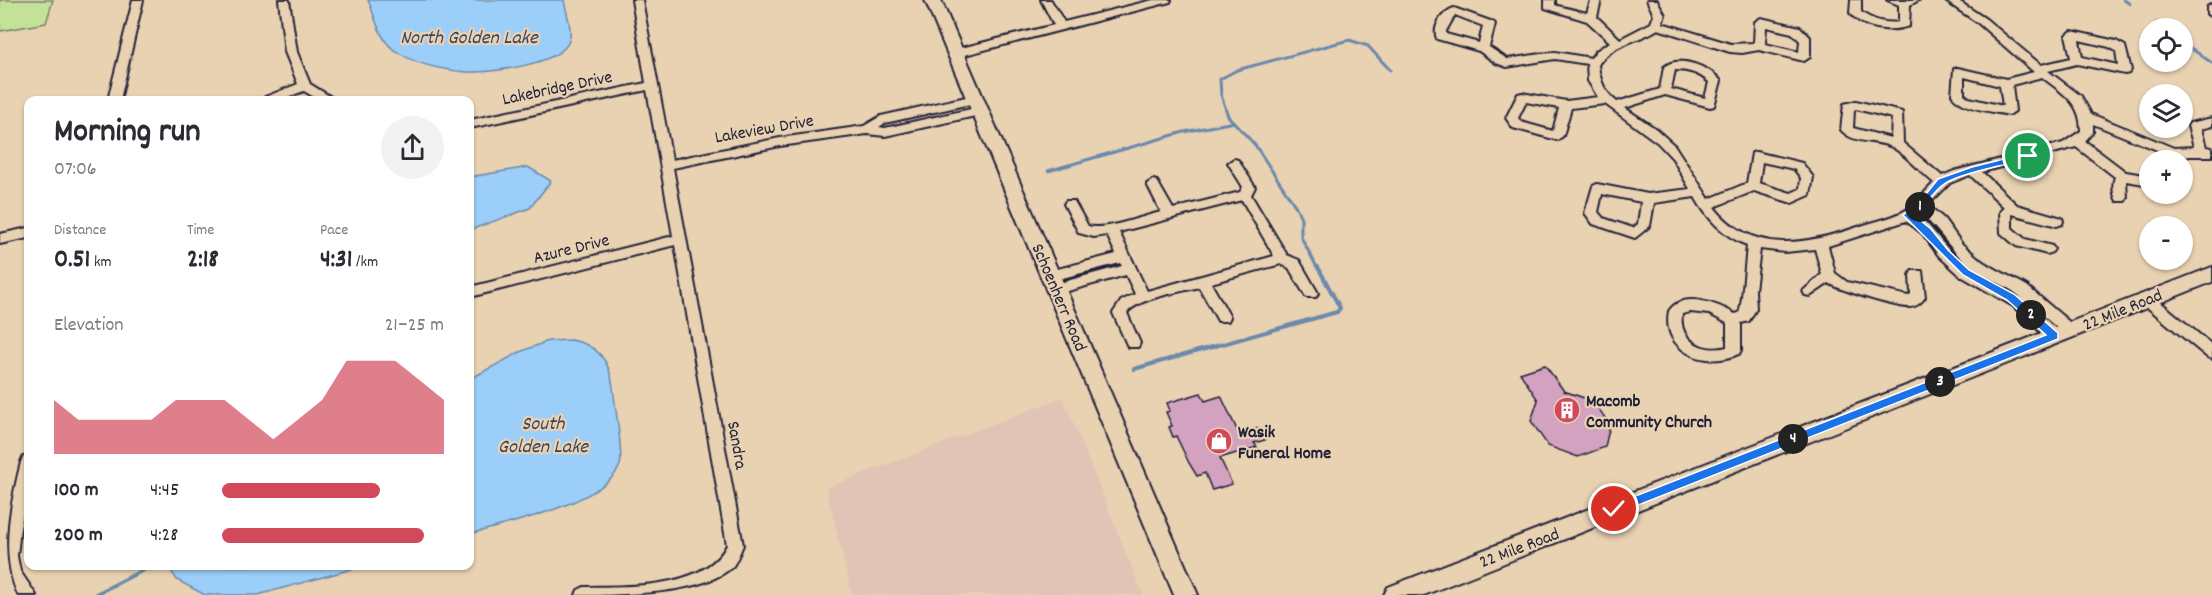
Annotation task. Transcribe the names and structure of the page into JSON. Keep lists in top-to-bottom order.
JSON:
{
  "streets": {
    "street": [
      "Lakebridge Drive",
      "Lakeview Drive",
      "Azure Drive",
      "Schoenherr Road",
      "22 Mile Road",
      "Sandra"
    ]
  },
  "crossings": [
    ["Lakeview Drive", "Schoenherr Road"],
    ["Lakeview Drive", "Sandra"],
    ["Azure Drive", "Sandra"]
  ],
  "water": ["North Golden Lake", "South Golden Lake"],
  "places": {
    "building": ["Macomb Community Church"],
    "shop": ["Wasik Funeral Home"]
  },
  "page": {
    "map_buttons": ["+", "−"],
    "heading": ["Morning run", "07:06"],
    "pins": [
      "1",
      "2",
      "3",
      "4"
    ],
    "stats": [
      ["Distance", "0.51 km"],
      ["Time", "2:18"],
      ["Pace", "4:31 /km"]
    ],
    "chart": ["Elevation", "21–25 m"],
    "list": [
      {
        "name": "100 m",
        "note": "4:45"
      },
      {
        "name": "200 m",
        "note": "4:28"
      }
    ]
  }
}
